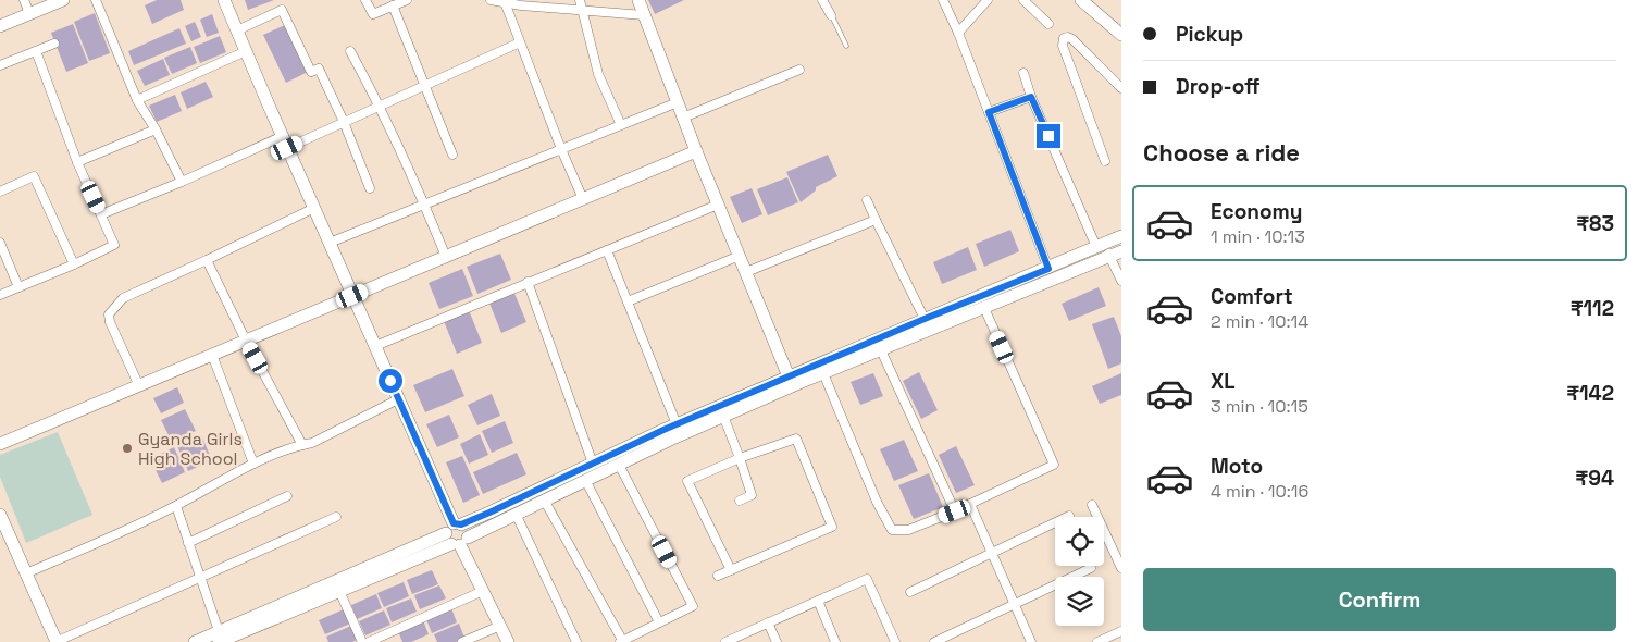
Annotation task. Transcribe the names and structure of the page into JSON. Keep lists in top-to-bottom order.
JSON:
{
  "places": ["Gyanda Girls High School"],
  "page": {
    "banner": ["Pickup", "Drop-off"],
    "heading": "Choose a ride",
    "list": [
      {
        "name": "Economy",
        "note": "1 min · 10:13",
        "value": "₹83"
      },
      {
        "name": "Comfort",
        "note": "2 min · 10:14",
        "value": "₹112"
      },
      {
        "name": "XL",
        "note": "3 min · 10:15",
        "value": "₹142"
      },
      {
        "name": "Moto",
        "note": "4 min · 10:16",
        "value": "₹94"
      }
    ],
    "buttons": "Confirm"
  }
}
